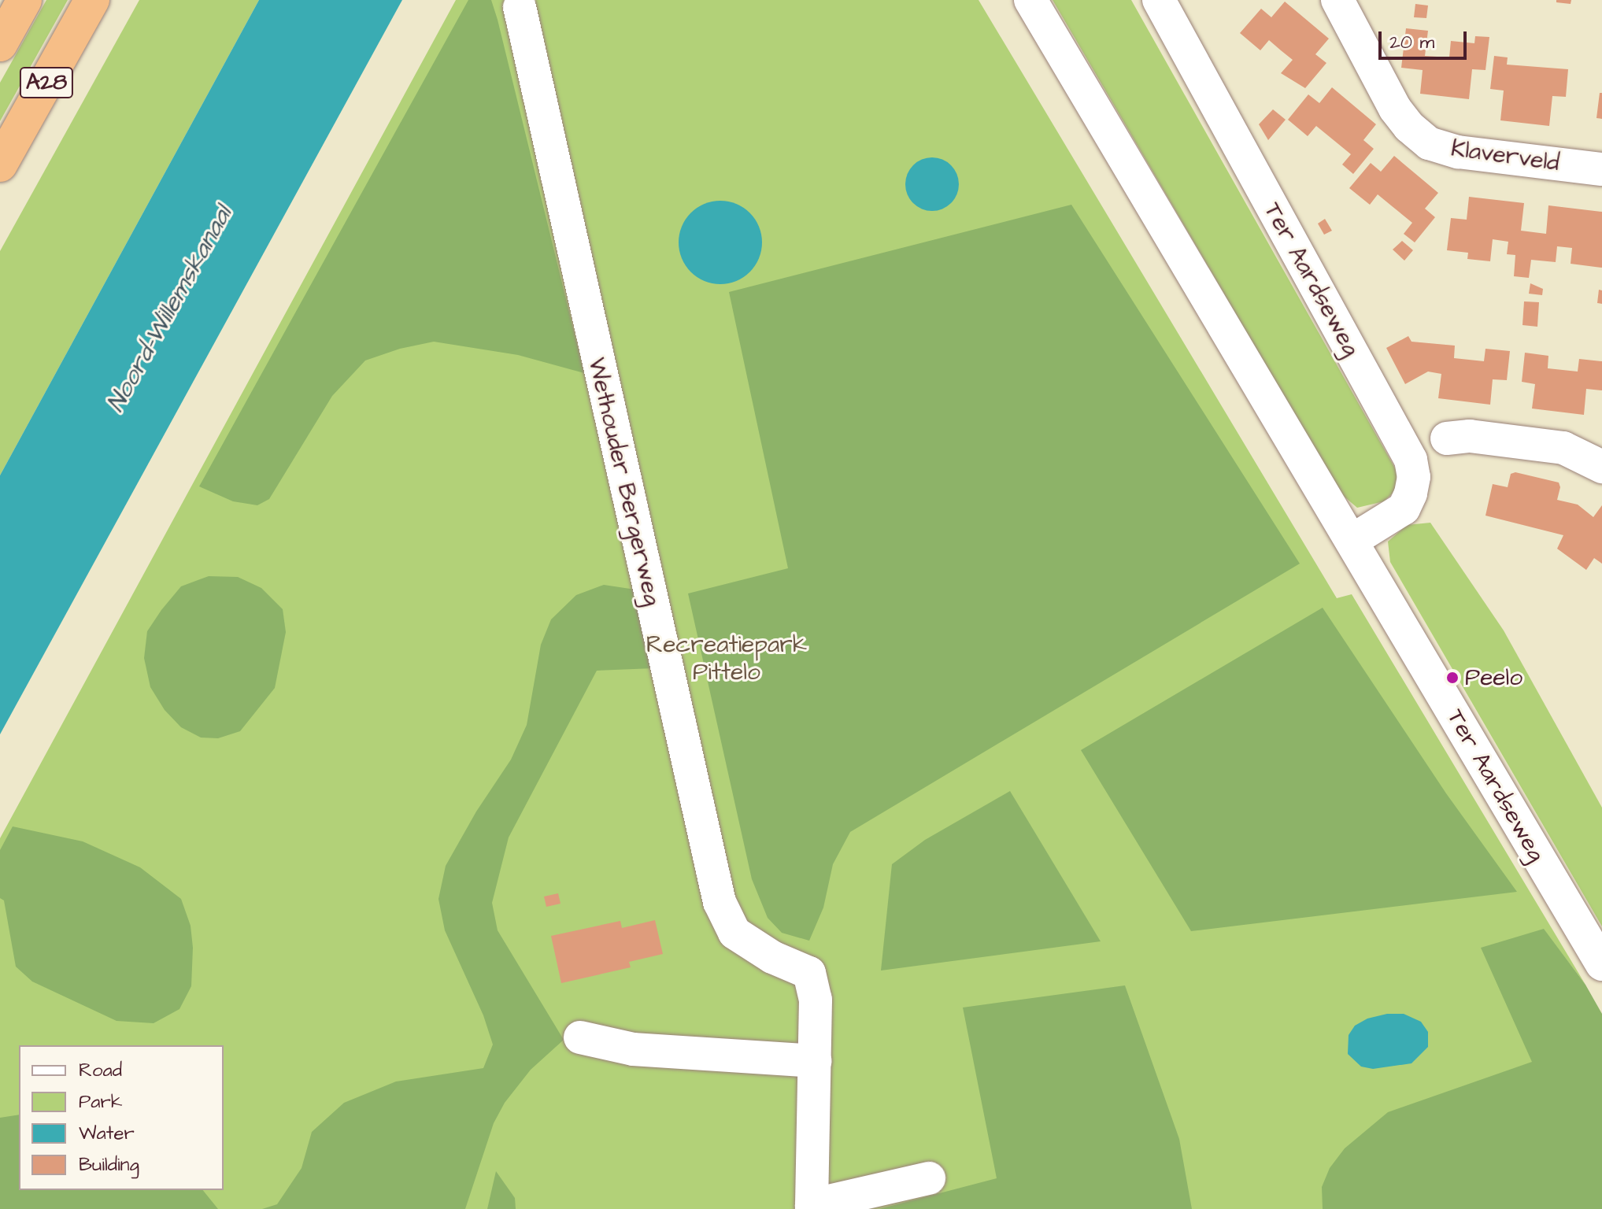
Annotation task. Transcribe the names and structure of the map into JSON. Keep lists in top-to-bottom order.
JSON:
{
  "streets": {
    "highway": ["A28"],
    "street": ["Klaverveld", "Ter Aardseweg", "Wethouder Bergerweg"]
  },
  "water": ["Noord-Willemskanaal"],
  "parks": ["Recreatiepark Pittelo"],
  "places": ["Peelo"],
  "legend": [
    "Road",
    "Park",
    "Water",
    "Building"
  ],
  "scale_bar": "20 m"
}
